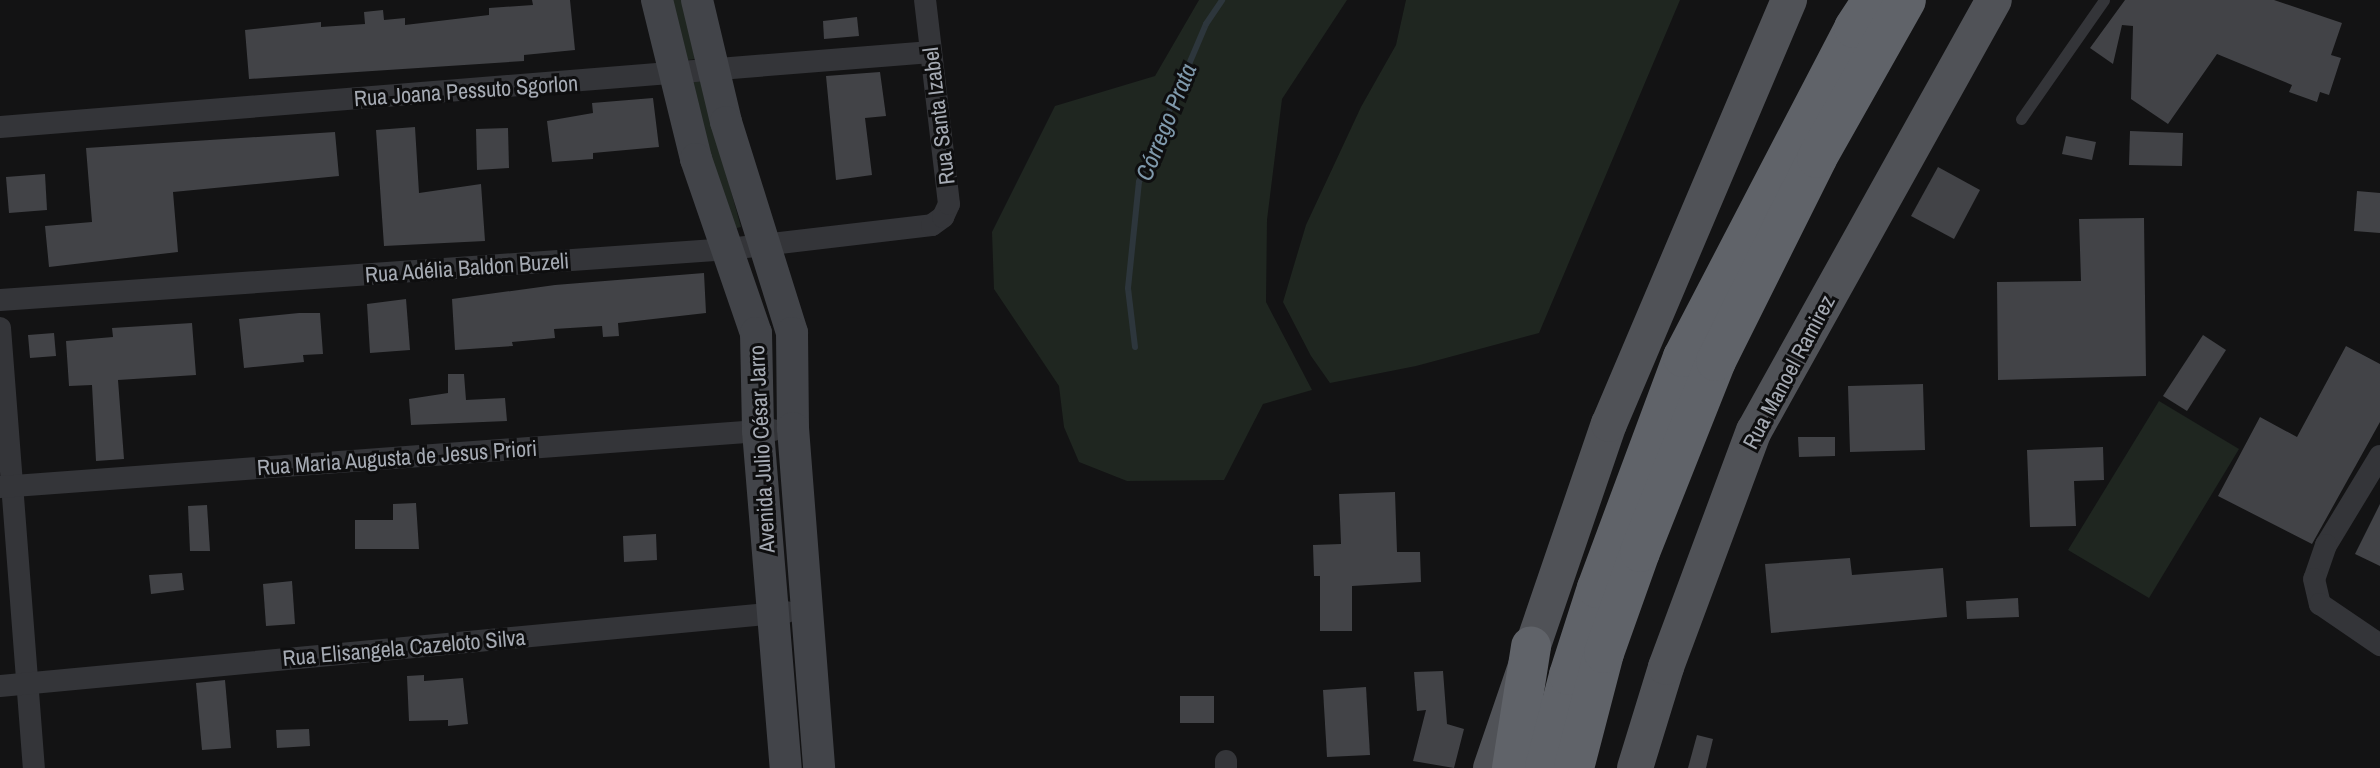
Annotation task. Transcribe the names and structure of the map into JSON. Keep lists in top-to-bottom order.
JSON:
{
  "streets": {
    "main road": ["Rua Manoel Ramirez"],
    "street": [
      "Rua Joana Pessuto Sgorlon",
      "Rua Santa Izabel",
      "Rua Adélia Baldon Buzeli",
      "Avenida Julio César Jarro",
      "Rua Maria Augusta de Jesus Priori",
      "Rua Elisangela Cazeloto Silva"
    ]
  },
  "crossings": [
    ["Rua Joana Pessuto Sgorlon", "Rua Santa Izabel"],
    ["Rua Joana Pessuto Sgorlon", "Avenida Julio César Jarro"],
    ["Rua Santa Izabel", "Rua Adélia Baldon Buzeli"],
    ["Rua Adélia Baldon Buzeli", "Avenida Julio César Jarro"],
    ["Avenida Julio César Jarro", "Rua Maria Augusta de Jesus Priori"],
    ["Avenida Julio César Jarro", "Rua Elisangela Cazeloto Silva"]
  ],
  "water": ["Córrego Prata"]
}
